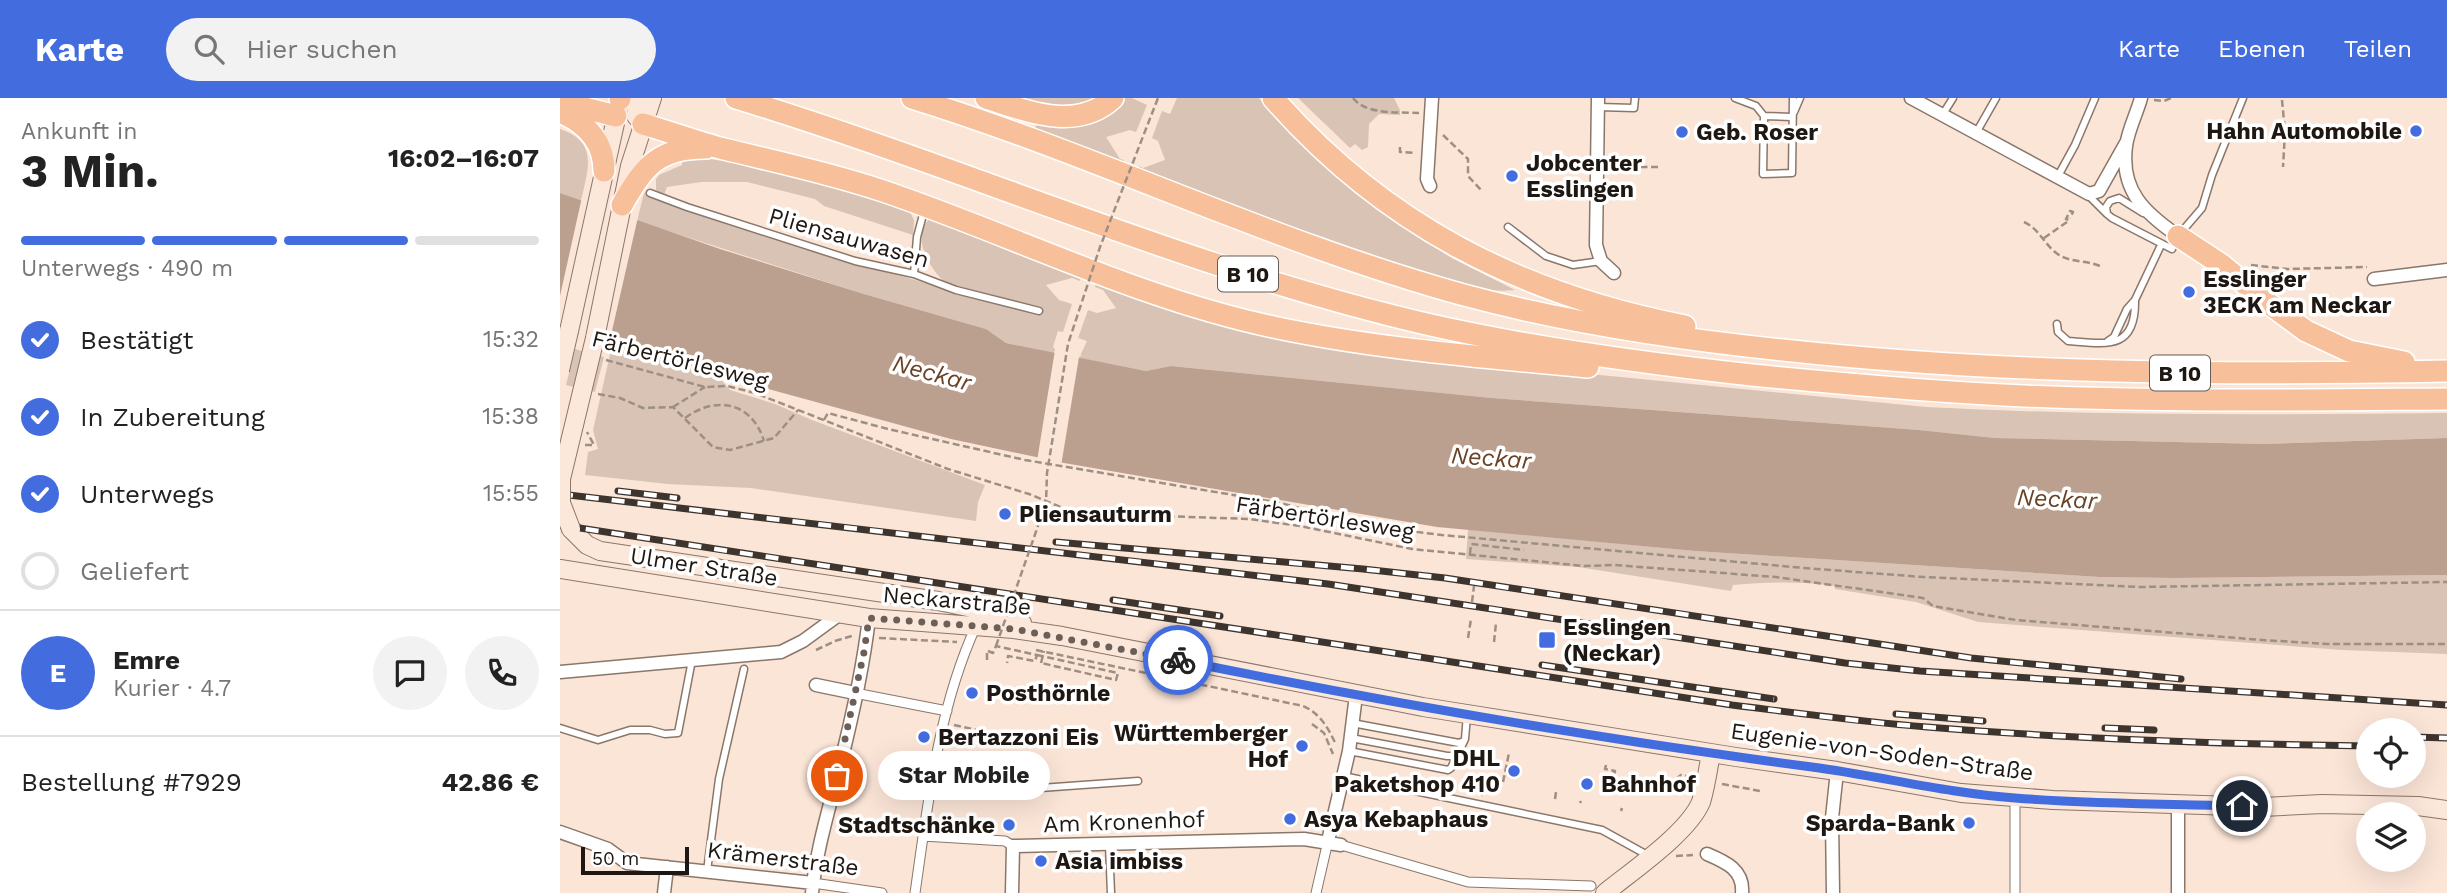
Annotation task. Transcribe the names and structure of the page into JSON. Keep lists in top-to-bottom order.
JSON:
{
  "streets": {
    "highway": ["B 10"],
    "main road": ["Ulmer Straße", "Neckarstraße", "Eugenie-von-Soden-Straße"],
    "street": ["Am Kronenhof", "Krämerstraße"],
    "lane": ["Pliensauwasen"],
    "path": ["Färbertörlesweg"]
  },
  "crossings": [
    ["Ulmer Straße", "Neckarstraße"],
    ["Neckarstraße", "Eugenie-von-Soden-Straße"]
  ],
  "water": ["Neckar"],
  "places": {
    "other": [
      "Hahn Automobile",
      "Geb. Roser",
      "Jobcenter Esslingen",
      "Esslinger 3ECK am Neckar",
      "Pliensauturm",
      "Posthörnle",
      "Bertazzoni Eis",
      "Württemberger Hof",
      "DHL Paketshop 410",
      "Star Mobile",
      "Bahnhof",
      "Asya Kebaphaus",
      "Sparda-Bank",
      "Stadtschänke",
      "Asia imbiss"
    ],
    "transit": ["Esslingen (Neckar)"]
  },
  "scale_bar": "50 m",
  "page": {
    "header": "Karte",
    "search": "Hier suchen",
    "nav": ["Karte", "Ebenen", "Teilen"],
    "heading": ["3 Min.", "Ankunft in", "16:02–16:07"],
    "panel": [
      "Emre",
      "Kurier · 4.7",
      "Bestellung #7929",
      "42.86 €"
    ],
    "bar": "Unterwegs · 490 m",
    "list": [
      ["Bestätigt", "15:32"],
      ["In Zubereitung", "15:38"],
      ["Unterwegs", "15:55"],
      "Geliefert"
    ],
    "round": "E",
    "bubble": "Star Mobile",
    "scale": "50 m"
  }
}
